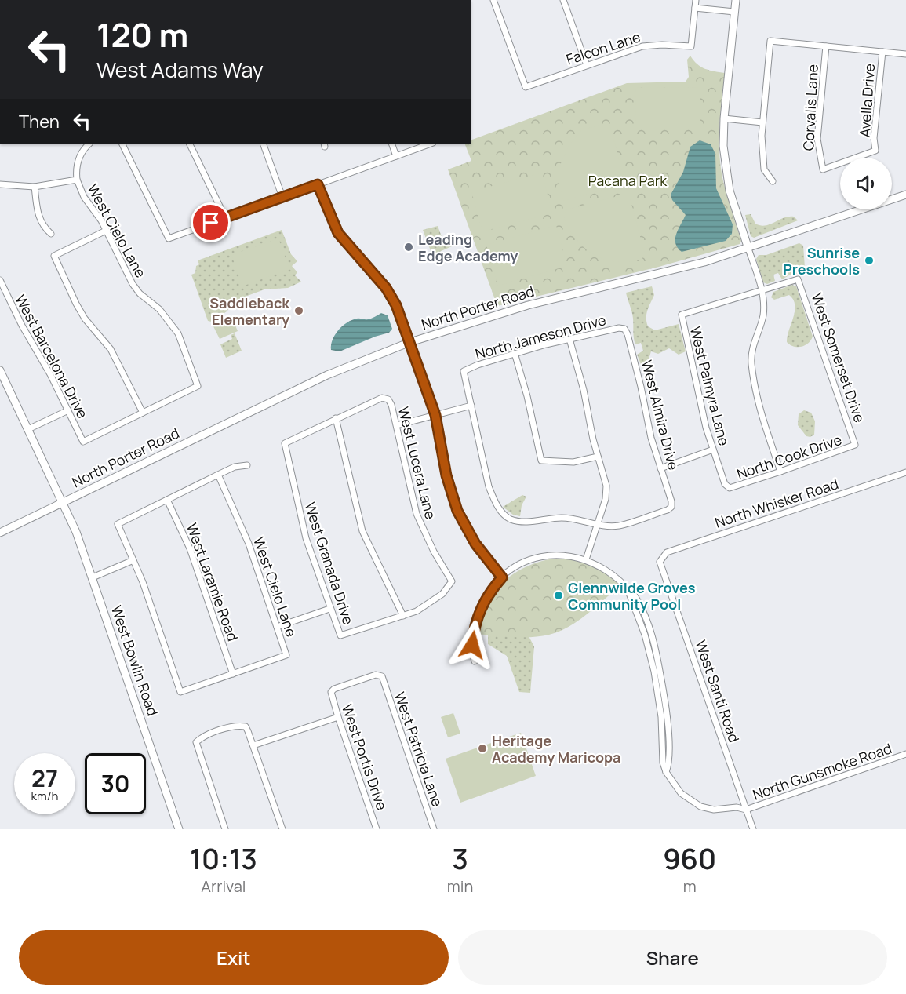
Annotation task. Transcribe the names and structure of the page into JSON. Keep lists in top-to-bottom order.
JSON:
{
  "streets": {
    "street": [
      "Falcon Lane",
      "Avella Drive",
      "Corvalis Lane",
      "West Cielo Lane",
      "North Porter Road",
      "North Jameson Drive",
      "West Barcelona Drive",
      "West Somerset Drive",
      "West Palmyra Lane",
      "West Almira Drive",
      "North Cook Drive",
      "West Lucera Lane",
      "North Whisker Road",
      "West Granada Drive",
      "West Laramie Road",
      "West Bowlin Road",
      "West Santi Road",
      "West Patricia Lane",
      "West Portis Drive",
      "North Gunsmoke Road"
    ]
  },
  "crossings": [
    ["Avella Drive", "Corvalis Lane"],
    ["West Cielo Lane", "West Barcelona Drive"],
    ["West Cielo Lane", "West Laramie Road"],
    ["North Porter Road", "West Bowlin Road"],
    ["North Jameson Drive", "West Almira Drive"],
    ["West Somerset Drive", "West Palmyra Lane"],
    ["West Somerset Drive", "North Cook Drive"],
    ["West Palmyra Lane", "North Cook Drive"],
    ["West Lucera Lane", "West Granada Drive"],
    ["North Whisker Road", "West Santi Road"],
    ["West Santi Road", "North Gunsmoke Road"],
    ["West Patricia Lane", "West Portis Drive"]
  ],
  "parks": ["Pacana Park"],
  "places": [
    "Leading Edge Academy",
    "Sunrise Preschools",
    "Saddleback Elementary",
    "Glennwilde Groves Community Pool",
    "Heritage Academy Maricopa"
  ],
  "page": {
    "turn": ["120 m", "West Adams Way"],
    "then": "Then",
    "speed": "27 km/h",
    "limit": "30",
    "eta": [
      "10:13",
      "Arrival",
      "3",
      "min",
      "960",
      "m"
    ],
    "buttons": ["Exit", "Share"]
  }
}
